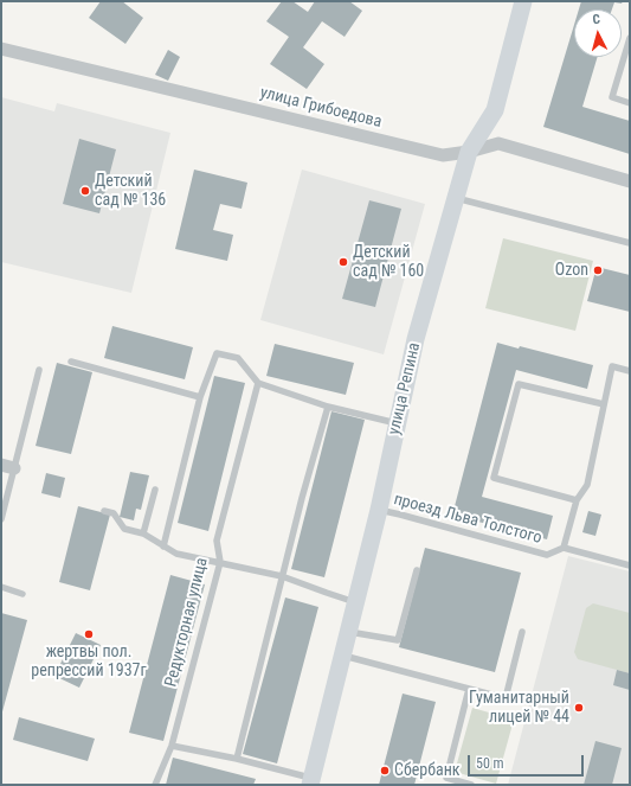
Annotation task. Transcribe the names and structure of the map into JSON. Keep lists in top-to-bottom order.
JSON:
{
  "streets": {
    "street": ["улица Грибоедова", "улица Репина"],
    "lane": ["проезд Льва Толстого", "Редукторная улица"]
  },
  "crossings": [
    ["улица Грибоедова", "улица Репина"],
    ["улица Репина", "проезд Льва Толстого"]
  ],
  "places": [
    "Детский сад № 136",
    "Детский сад № 160",
    "Ozon",
    "жертвы пол. репрессий 1937г",
    "Гуманитарный лицей № 44",
    "Сбербанк"
  ],
  "scale_bar": "50 m",
  "north": "top"
}
